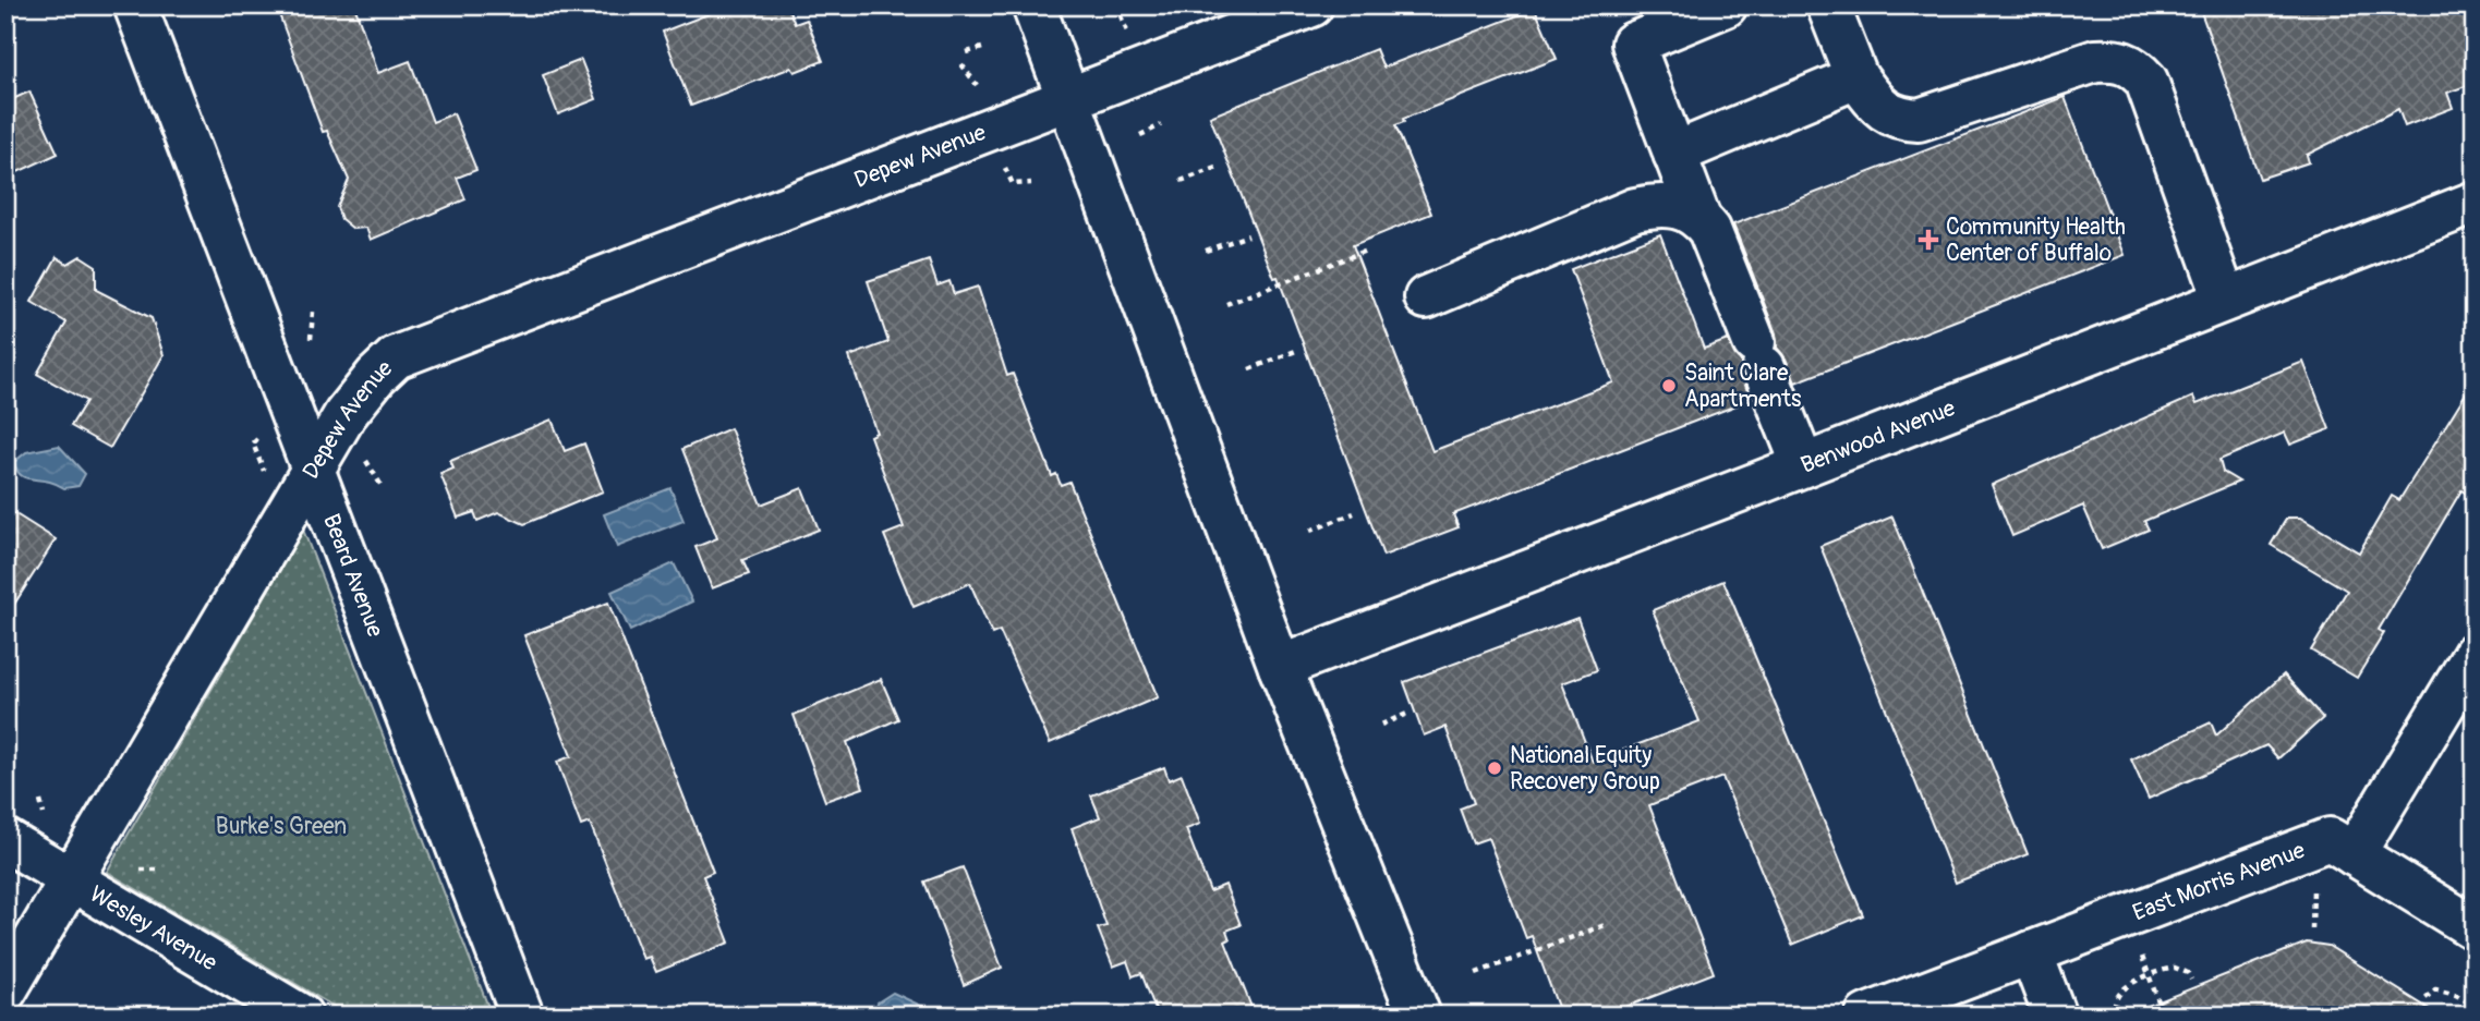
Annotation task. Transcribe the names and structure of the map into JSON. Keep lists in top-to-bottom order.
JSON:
{
  "streets": {
    "street": [
      "Depew Avenue",
      "Benwood Avenue",
      "Beard Avenue",
      "East Morris Avenue",
      "Wesley Avenue"
    ]
  },
  "crossings": [
    ["Depew Avenue", "Beard Avenue"],
    ["Depew Avenue", "Wesley Avenue"]
  ],
  "parks": ["Burke's Green"],
  "places": {
    "health": ["Community Health Center of Buffalo"],
    "other": ["Saint Clare Apartments", "National Equity Recovery Group"]
  }
}
